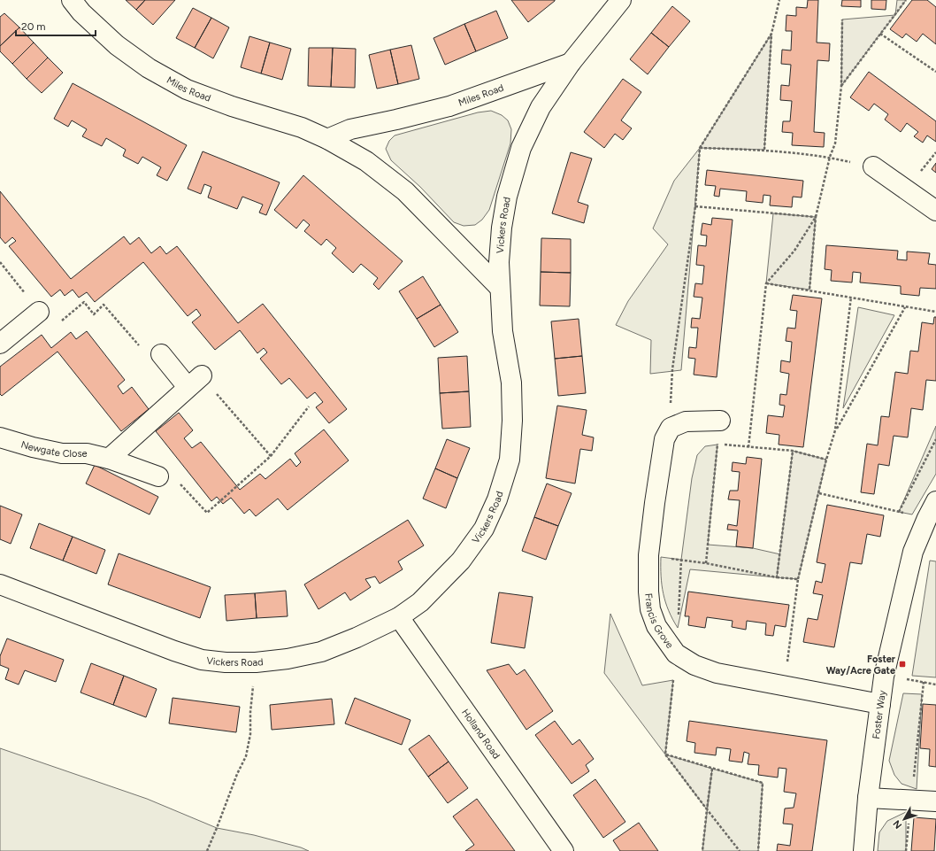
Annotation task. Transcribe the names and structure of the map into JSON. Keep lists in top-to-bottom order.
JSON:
{
  "streets": {
    "street": [
      "Miles Road",
      "Vickers Road",
      "Newgate Close",
      "Francis Grove",
      "Foster Way",
      "Holland Road"
    ]
  },
  "crossings": [
    ["Miles Road", "Vickers Road"],
    ["Vickers Road", "Holland Road"],
    ["Francis Grove", "Foster Way"]
  ],
  "places": {
    "transit": ["Foster Way/Acre Gate"]
  },
  "scale_bar": "20 m",
  "north": "bottom left"
}
